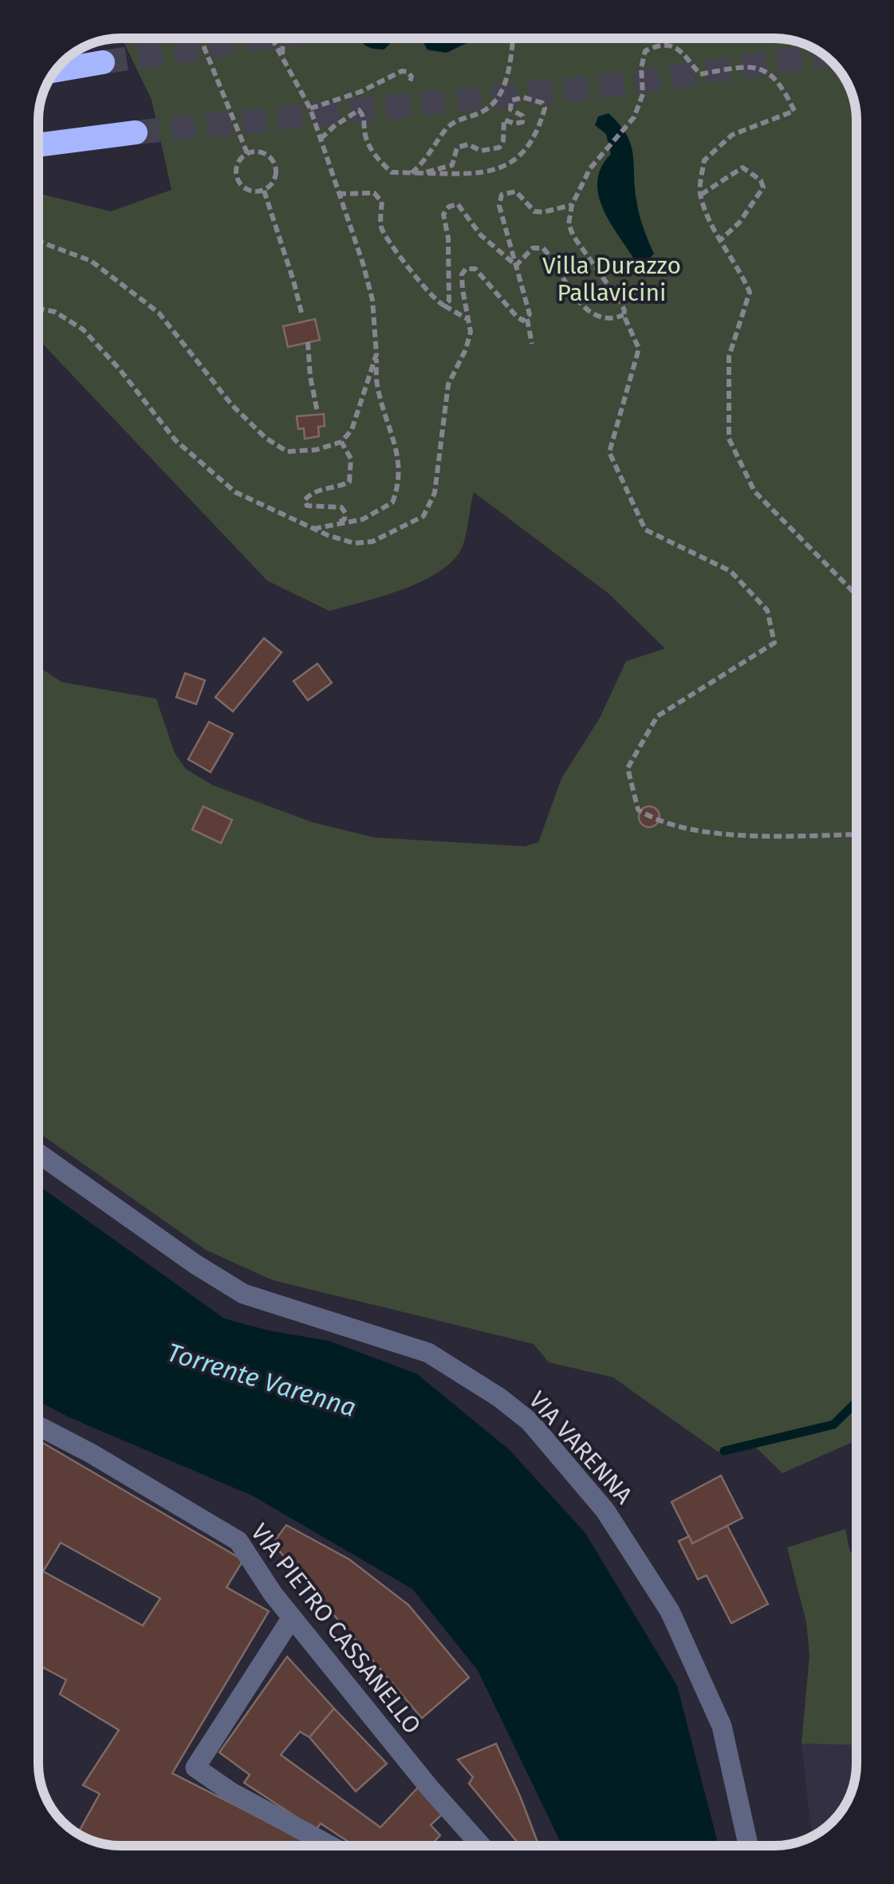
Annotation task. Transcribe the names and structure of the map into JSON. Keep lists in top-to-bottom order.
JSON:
{
  "streets": {
    "street": ["VIA VARENNA", "VIA PIETRO CASSANELLO"]
  },
  "water": ["Torrente Varenna"],
  "parks": ["Villa Durazzo Pallavicini"]
}
